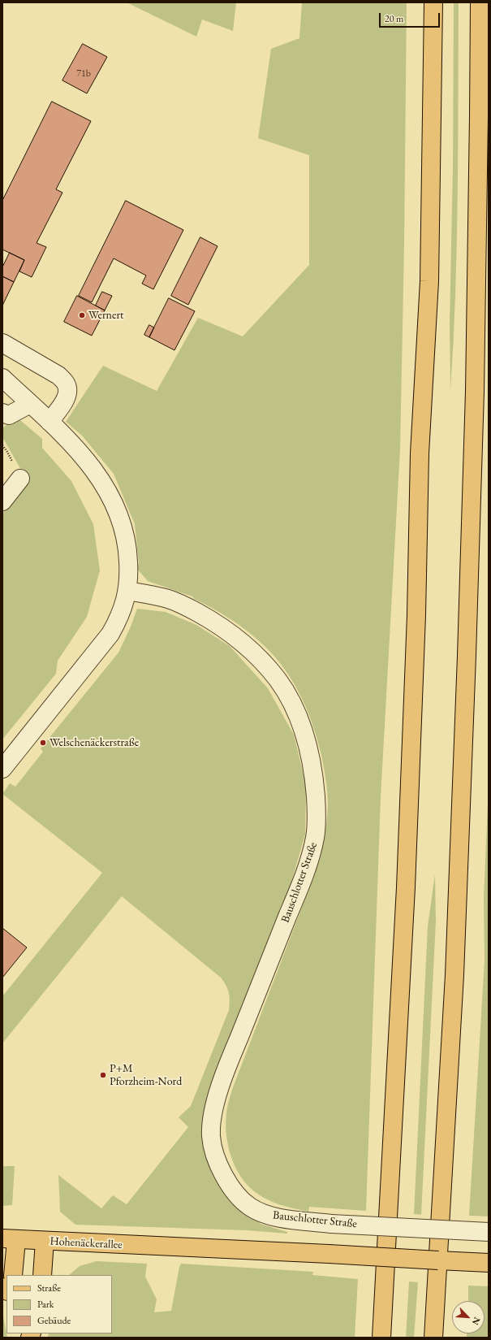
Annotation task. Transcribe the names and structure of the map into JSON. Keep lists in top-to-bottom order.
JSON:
{
  "streets": {
    "main road": ["Hohenäckerallee"],
    "street": ["Bauschlotter Straße"]
  },
  "places": ["Wernert", "Welschenäckerstraße", "P+M Pforzheim-Nord"],
  "house_numbers": ["71b"],
  "legend": ["Straße", "Park", "Gebäude"],
  "scale_bar": "20 m",
  "north": "bottom right"
}
